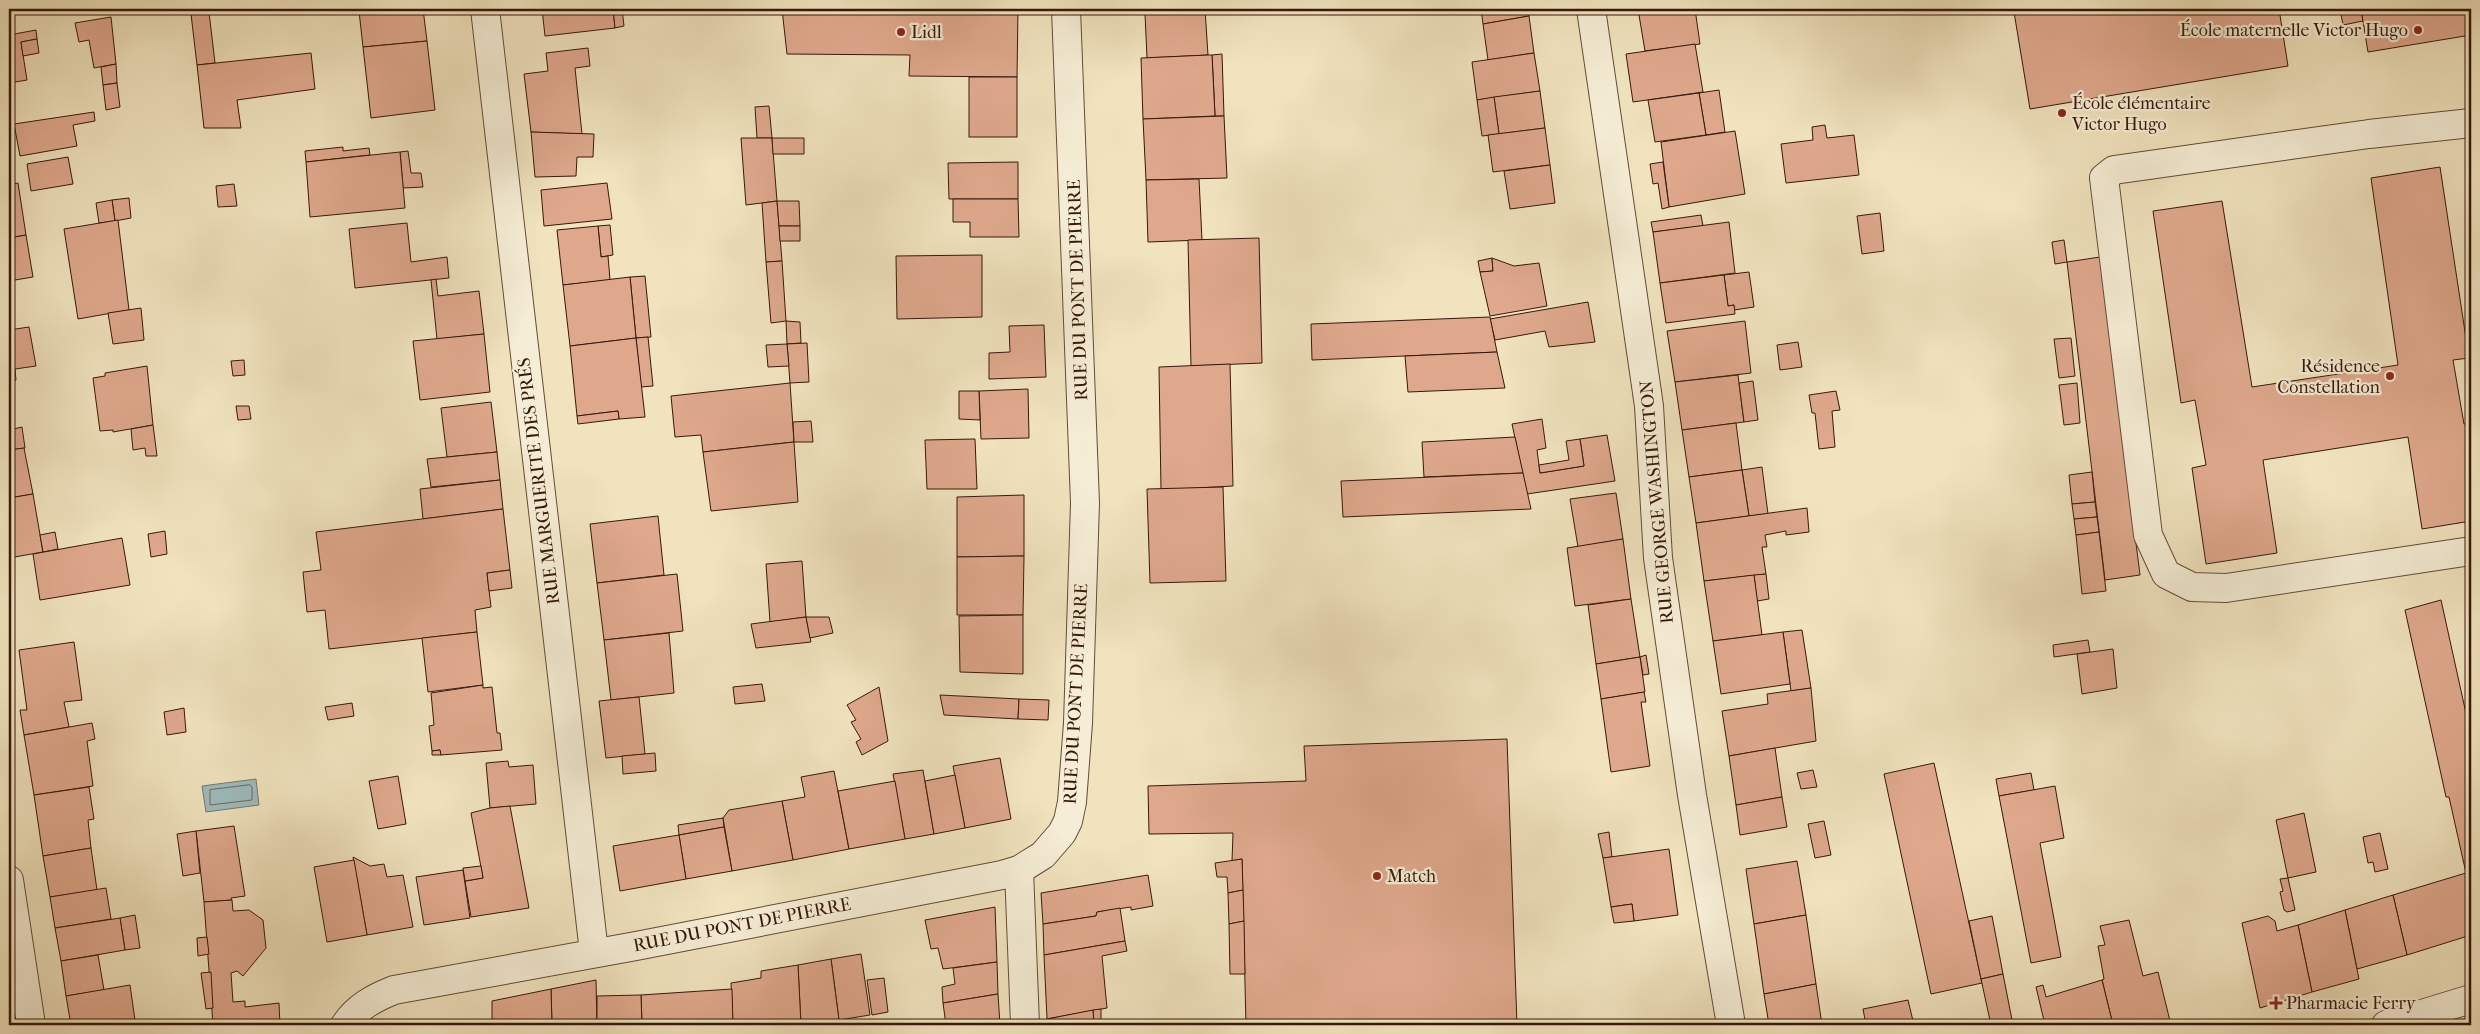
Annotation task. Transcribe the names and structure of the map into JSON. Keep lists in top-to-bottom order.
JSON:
{
  "streets": {
    "street": ["RUE DU PONT DE PIERRE", "RUE MARGUERITE DES PRÉS", "RUE GEORGE WASHINGTON"]
  },
  "crossings": [
    ["RUE DU PONT DE PIERRE", "RUE MARGUERITE DES PRÉS"]
  ],
  "places": {
    "other": [
      "École maternelle Victor Hugo",
      "Lidl",
      "École élémentaire Victor Hugo",
      "Résidence Constellation",
      "Match"
    ],
    "health": ["Pharmacie Ferry"]
  }
}
